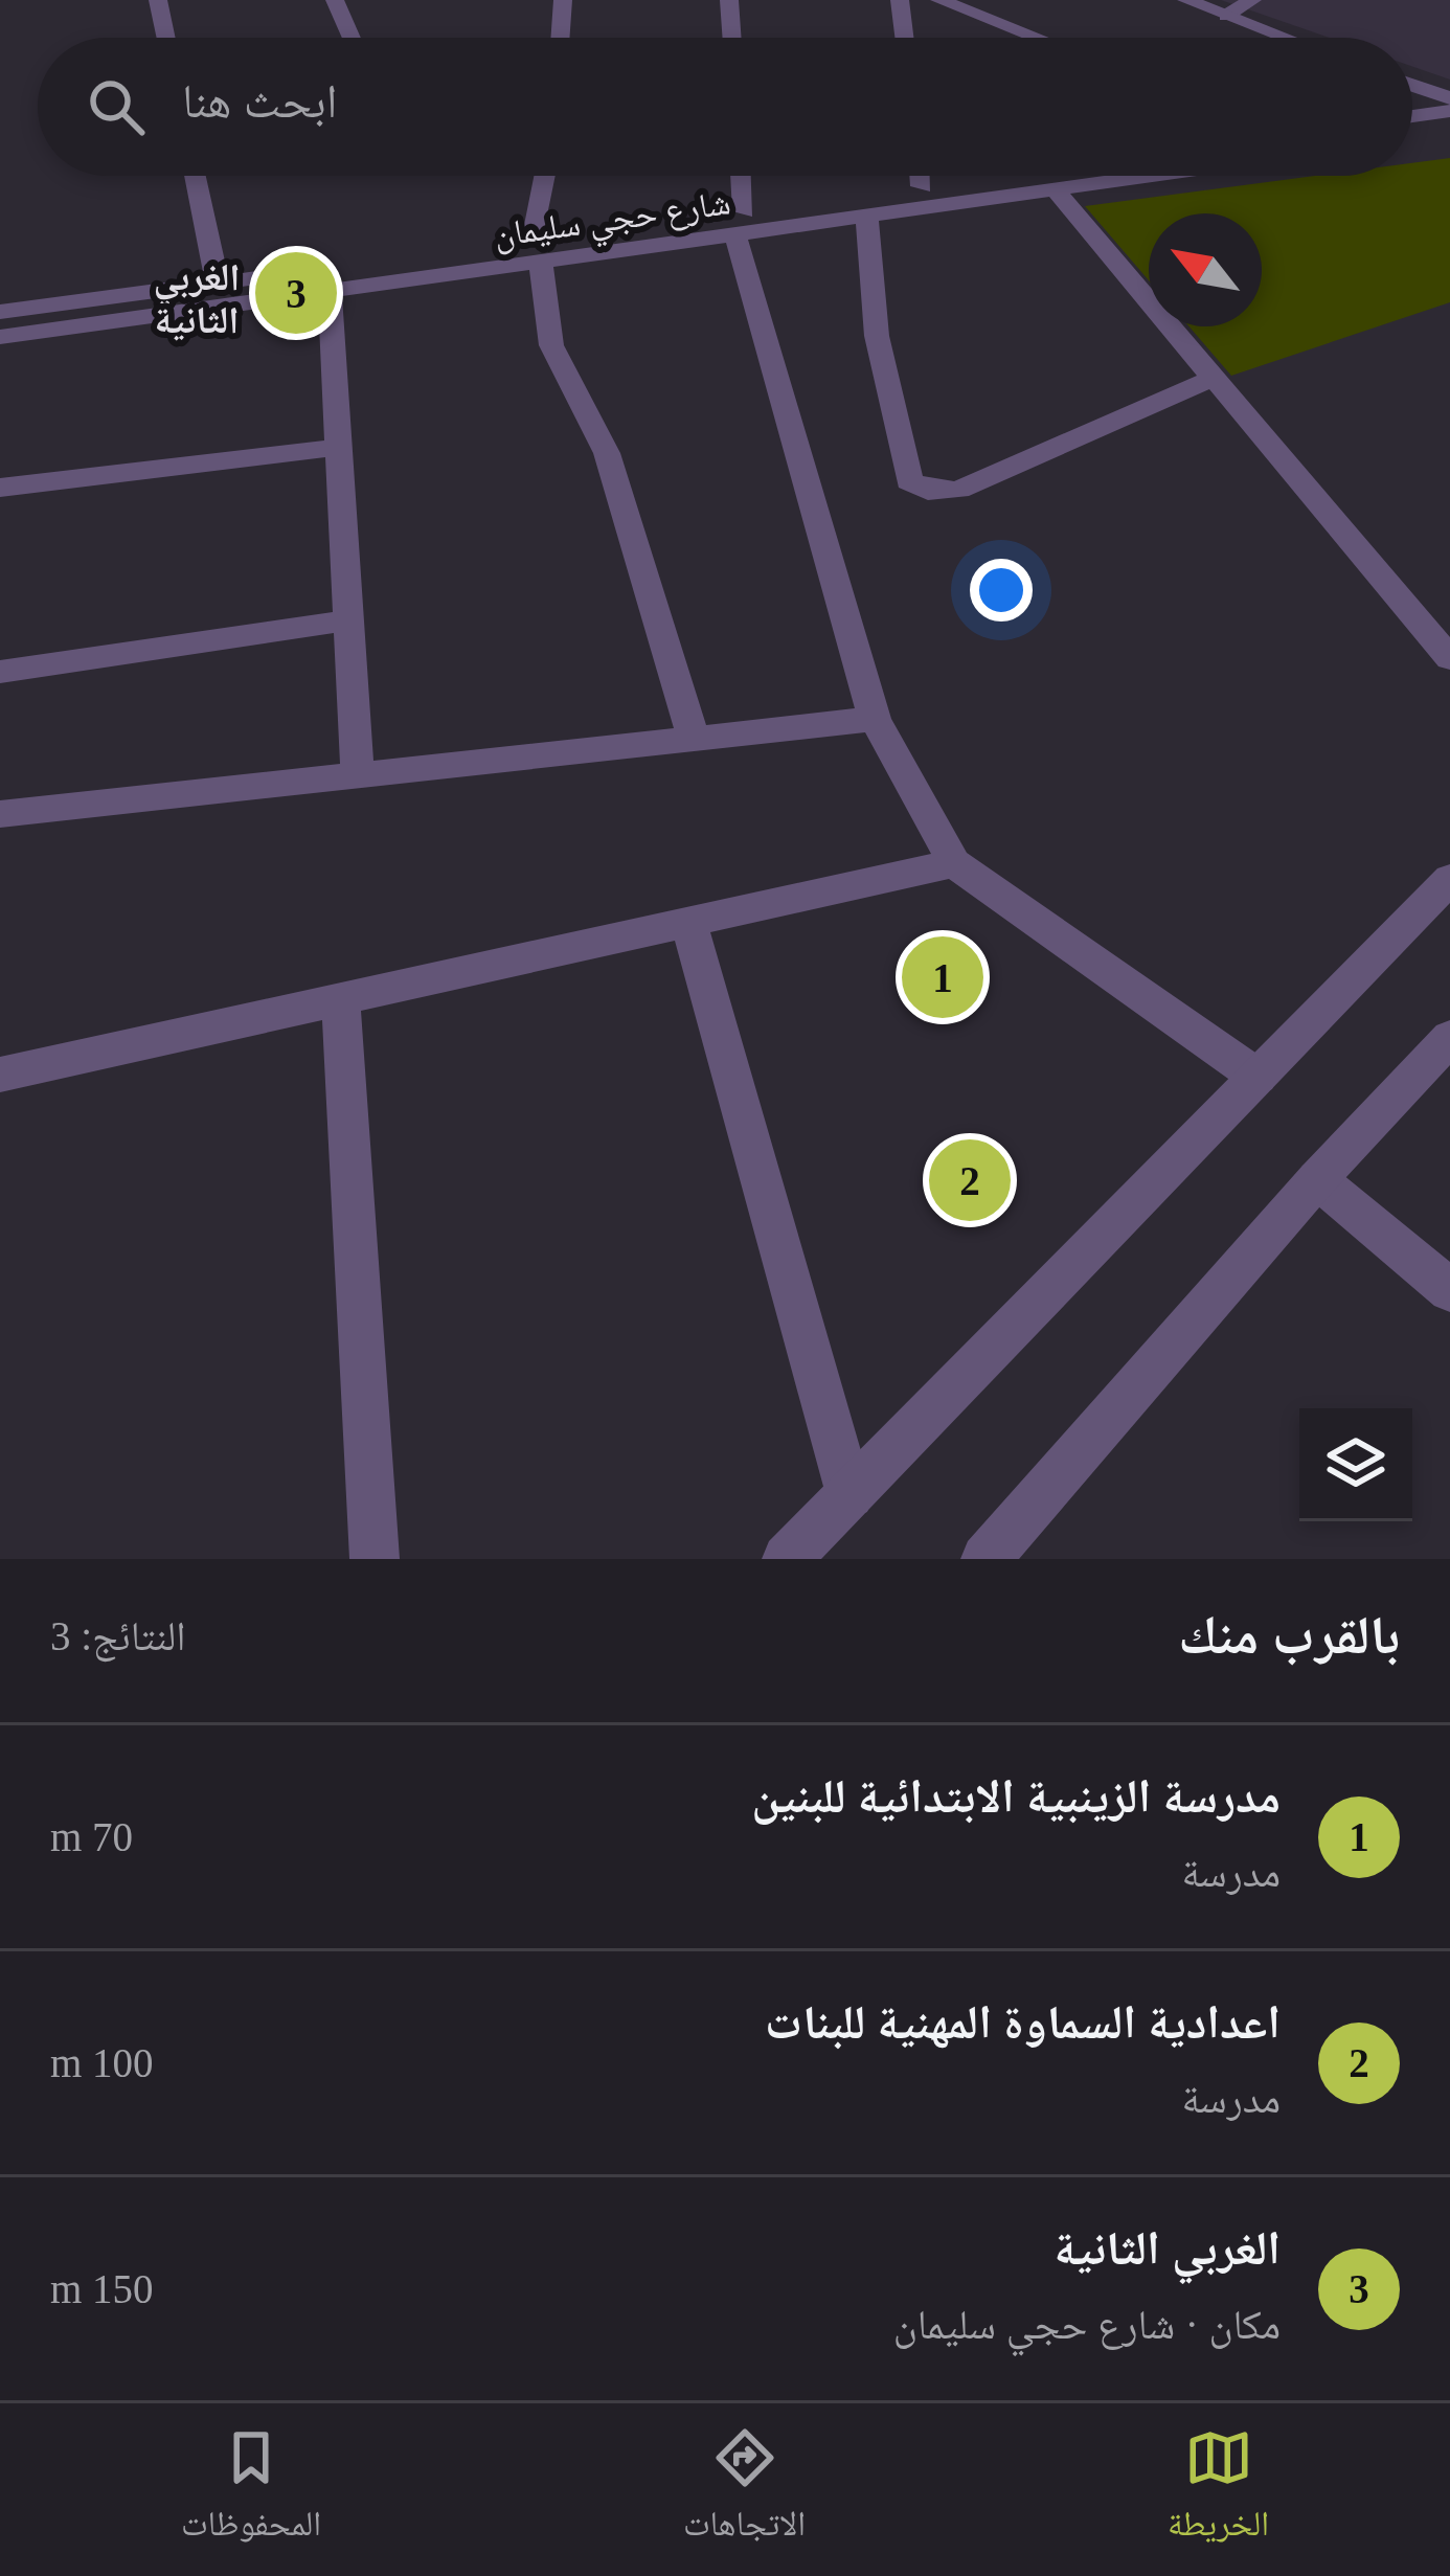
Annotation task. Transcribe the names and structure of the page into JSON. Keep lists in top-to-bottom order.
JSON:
{
  "streets": {
    "street": ["شارع حجي سليمان"]
  },
  "districts": ["الغربي الثانية"],
  "north": "top left",
  "page": {
    "search": "ابحث هنا",
    "pins": ["3", "1", "2"],
    "heading": ["بالقرب منك", "النتائج: 3"],
    "list": [
      {
        "mark": "1",
        "name": "مدرسة الزينبية الابتدائية للبنين",
        "note": "مدرسة",
        "value": "70 m"
      },
      {
        "mark": "2",
        "name": "اعدادية السماوة المهنية للبنات",
        "note": "مدرسة",
        "value": "100 m"
      },
      {
        "mark": "3",
        "name": "الغربي الثانية",
        "note": "مكان · شارع حجي سليمان",
        "value": "150 m"
      }
    ],
    "nav": ["الخريطة", "الاتجاهات", "المحفوظات"]
  }
}
